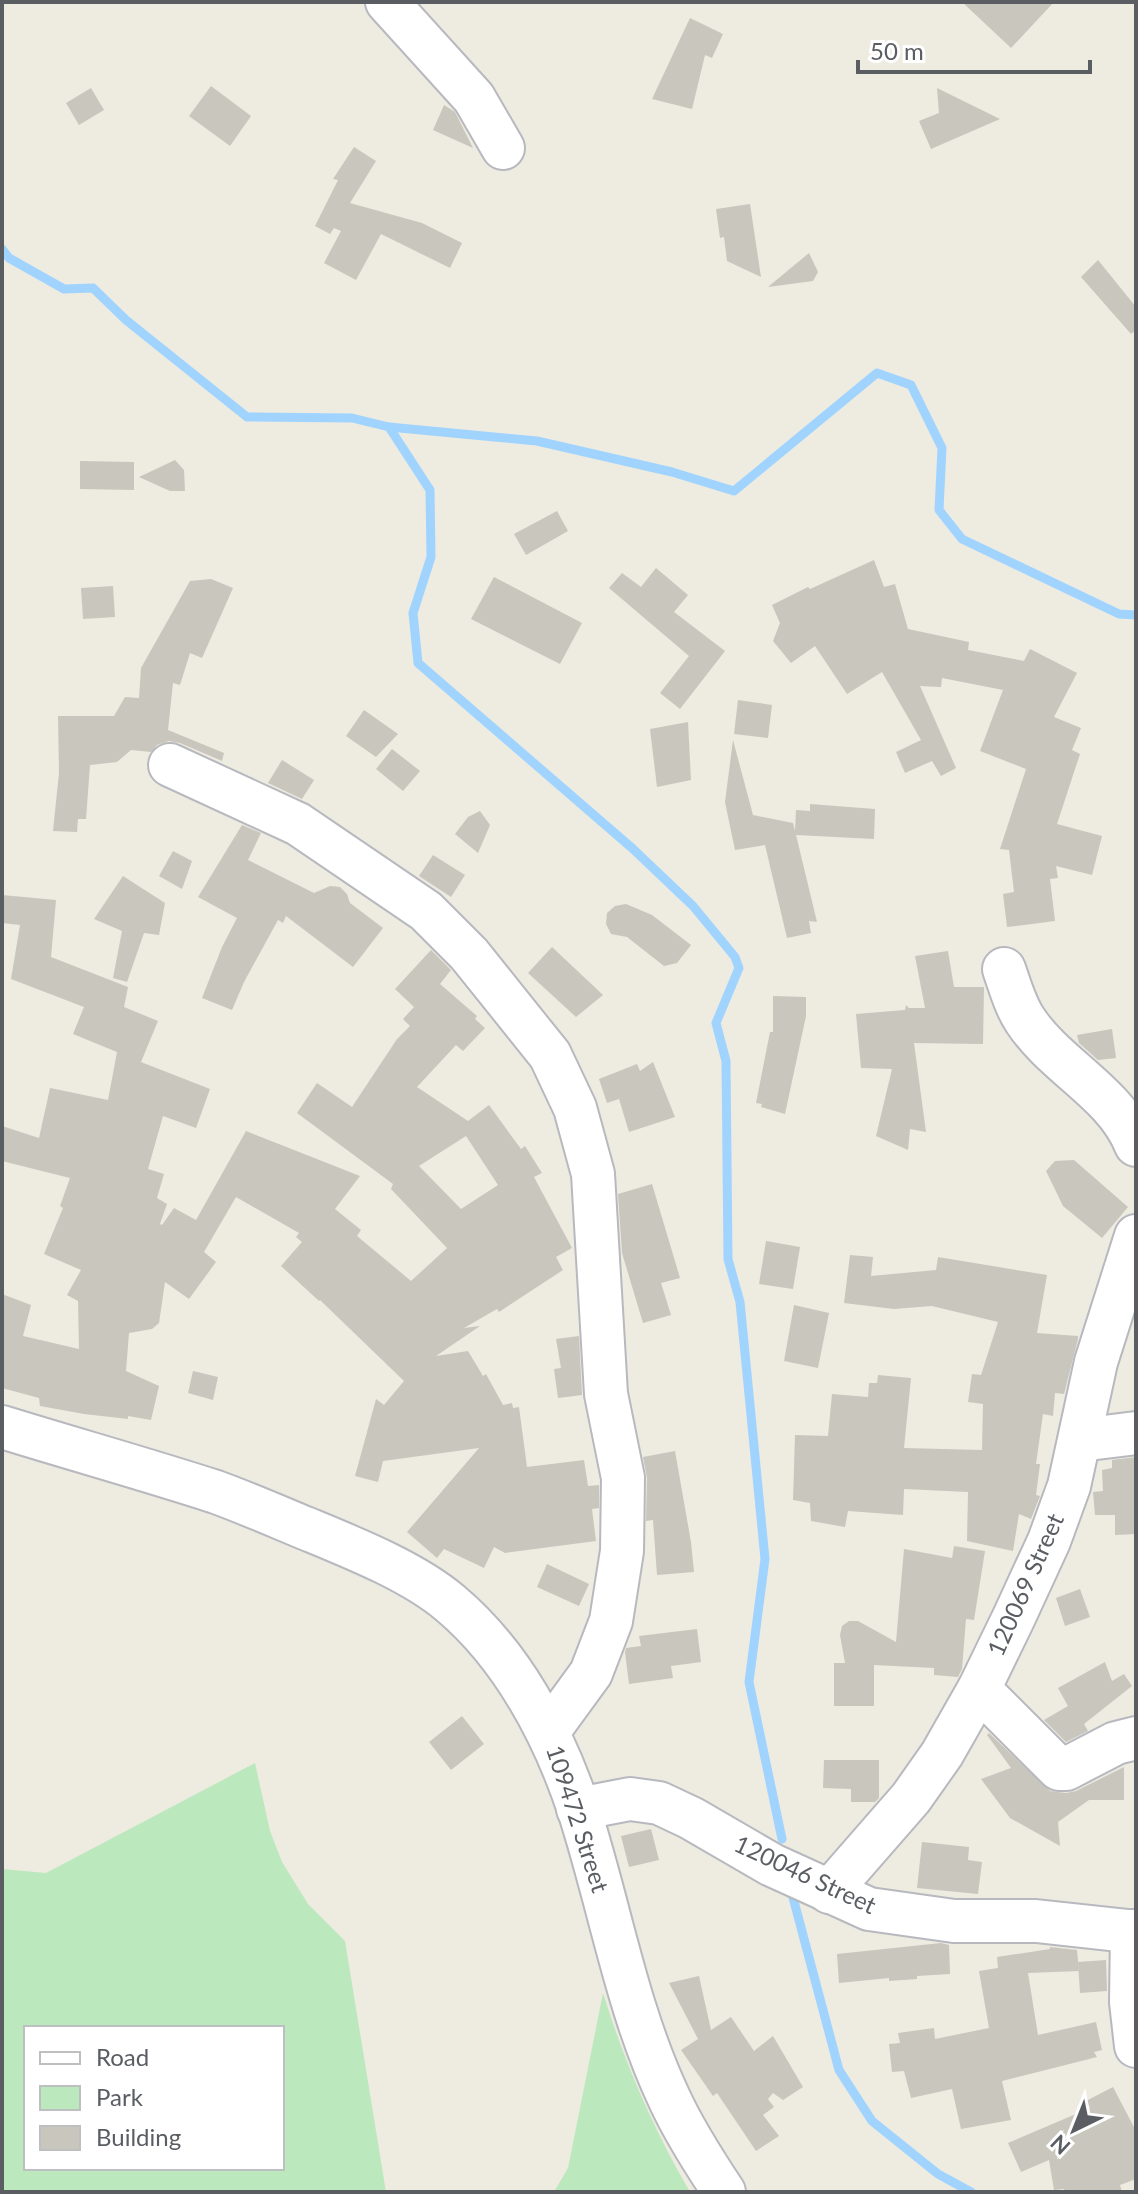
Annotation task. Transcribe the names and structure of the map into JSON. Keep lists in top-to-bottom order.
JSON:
{
  "streets": {
    "street": ["120069 Street", "109472 Street", "120046 Street"]
  },
  "crossings": [
    ["120069 Street", "120046 Street"],
    ["109472 Street", "120046 Street"]
  ],
  "legend": ["Road", "Park", "Building"],
  "scale_bar": "50 m",
  "north": "bottom left"
}
